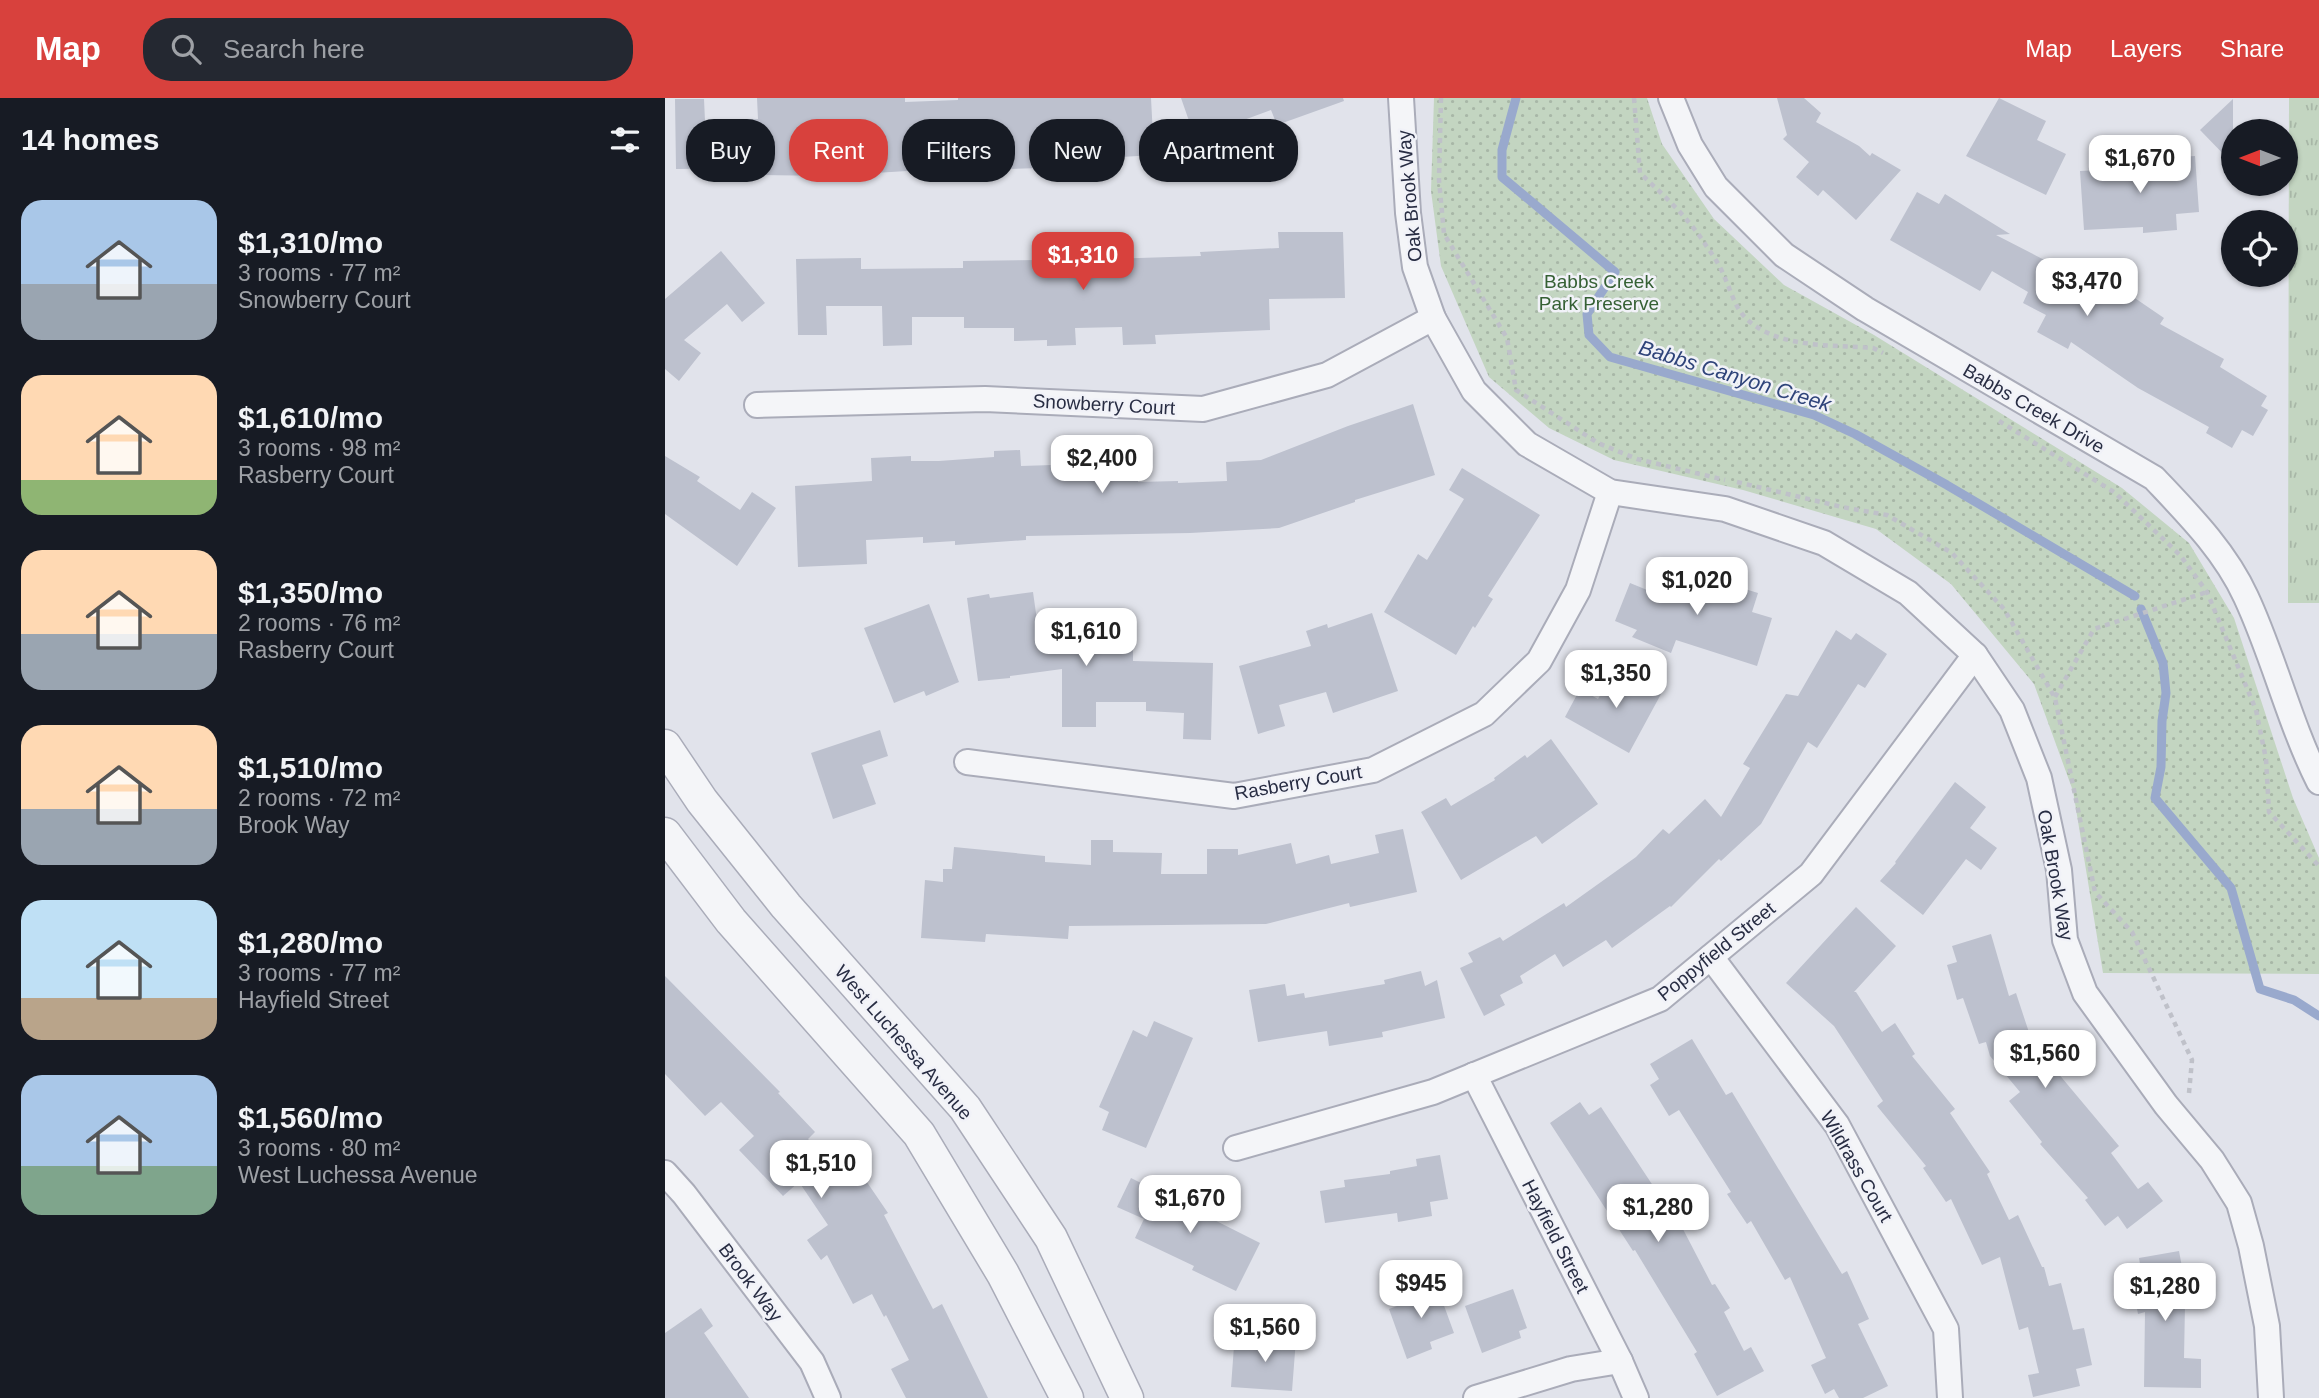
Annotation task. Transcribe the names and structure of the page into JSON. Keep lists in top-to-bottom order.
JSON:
{
  "streets": {
    "street": [
      "Oak Brook Way",
      "Snowberry Court",
      "Babbs Creek Drive",
      "Rasberry Court",
      "Poppyfield Street",
      "West Luchessa Avenue",
      "Wildrass Court",
      "Hayfield Street",
      "Brook Way"
    ]
  },
  "crossings": [
    ["Oak Brook Way", "Snowberry Court"],
    ["Oak Brook Way", "Rasberry Court"],
    ["Oak Brook Way", "Poppyfield Street"],
    ["Poppyfield Street", "Wildrass Court"],
    ["Poppyfield Street", "Hayfield Street"]
  ],
  "water": ["Babbs Canyon Creek"],
  "parks": ["Babbs Creek Park Preserve"],
  "north": "left",
  "page": {
    "header": "Map",
    "search": "Search here",
    "nav": ["Map", "Layers", "Share"],
    "heading": "14 homes",
    "chip": [
      "Buy",
      "Rent",
      "Filters",
      "New",
      "Apartment"
    ],
    "price": [
      "$1,670",
      "$1,310",
      "$3,470",
      "$2,400",
      "$1,020",
      "$1,610",
      "$1,350",
      "$1,560",
      "$1,510",
      "$1,670",
      "$1,280",
      "$945",
      "$1,280",
      "$1,560"
    ],
    "list": [
      {
        "name": "$1,310/mo",
        "note": "3 rooms · 77 m² · Snowberry Court"
      },
      {
        "name": "$1,610/mo",
        "note": "3 rooms · 98 m² · Rasberry Court"
      },
      {
        "name": "$1,350/mo",
        "note": "2 rooms · 76 m² · Rasberry Court"
      },
      {
        "name": "$1,510/mo",
        "note": "2 rooms · 72 m² · Brook Way"
      },
      {
        "name": "$1,280/mo",
        "note": "3 rooms · 77 m² · Hayfield Street"
      },
      {
        "name": "$1,560/mo",
        "note": "3 rooms · 80 m² · West Luchessa Avenue"
      }
    ]
  }
}
